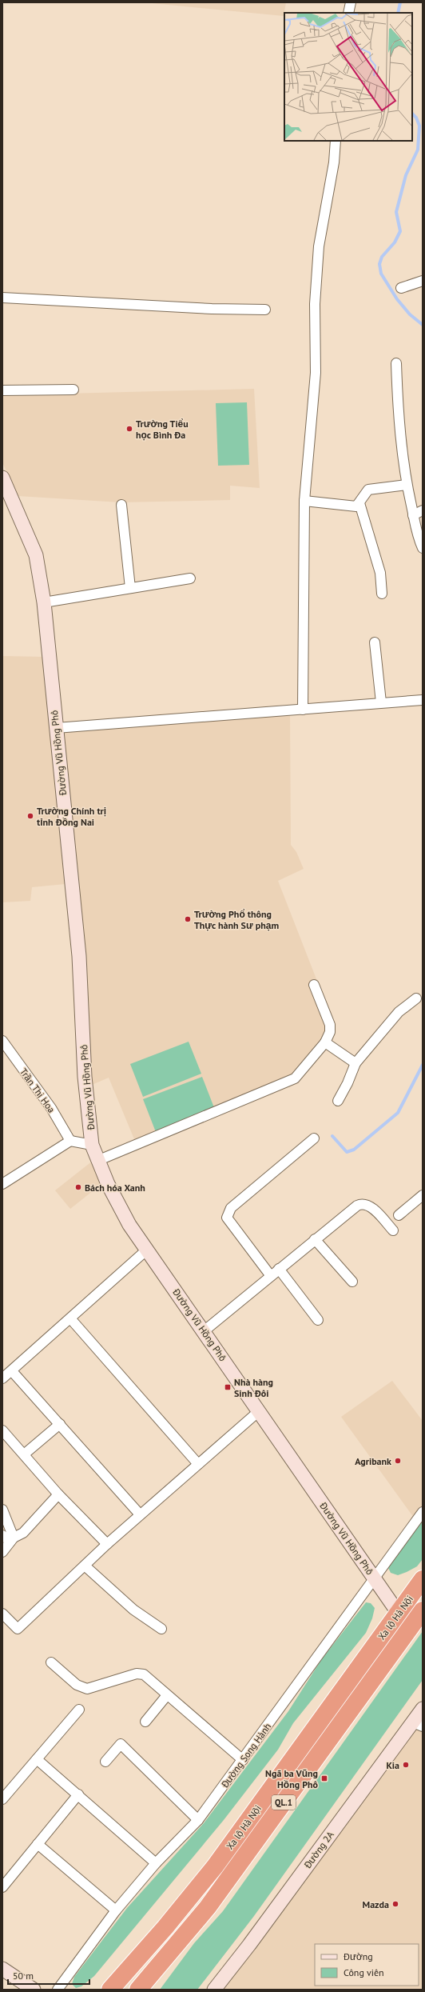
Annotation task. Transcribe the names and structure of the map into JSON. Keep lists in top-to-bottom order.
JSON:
{
  "streets": {
    "highway": ["Xa lộ Hà Nội", "QL.1"],
    "street": [
      "Đường Vũ Hồng Phô",
      "Trần Thị Hoa",
      "Đường Song Hành",
      "Đường 2A"
    ]
  },
  "crossings": [
    ["Đường Vũ Hồng Phô", "Xa lộ Hà Nội"],
    ["Đường Vũ Hồng Phô", "Đường Song Hành"]
  ],
  "places": {
    "other": [
      "Trường Tiểu học Bình Đa",
      "Trường Chính trị tỉnh Đồng Nai",
      "Trường Phổ thông Thực hành Sư phạm",
      "Bách hóa Xanh",
      "Agribank",
      "Kia",
      "Mazda"
    ],
    "transit": ["Nhà hàng Sinh Đôi", "Ngã ba Vũng Hồng Phô"]
  },
  "legend": ["Đường", "Công viên"],
  "scale_bar": "50 m"
}
